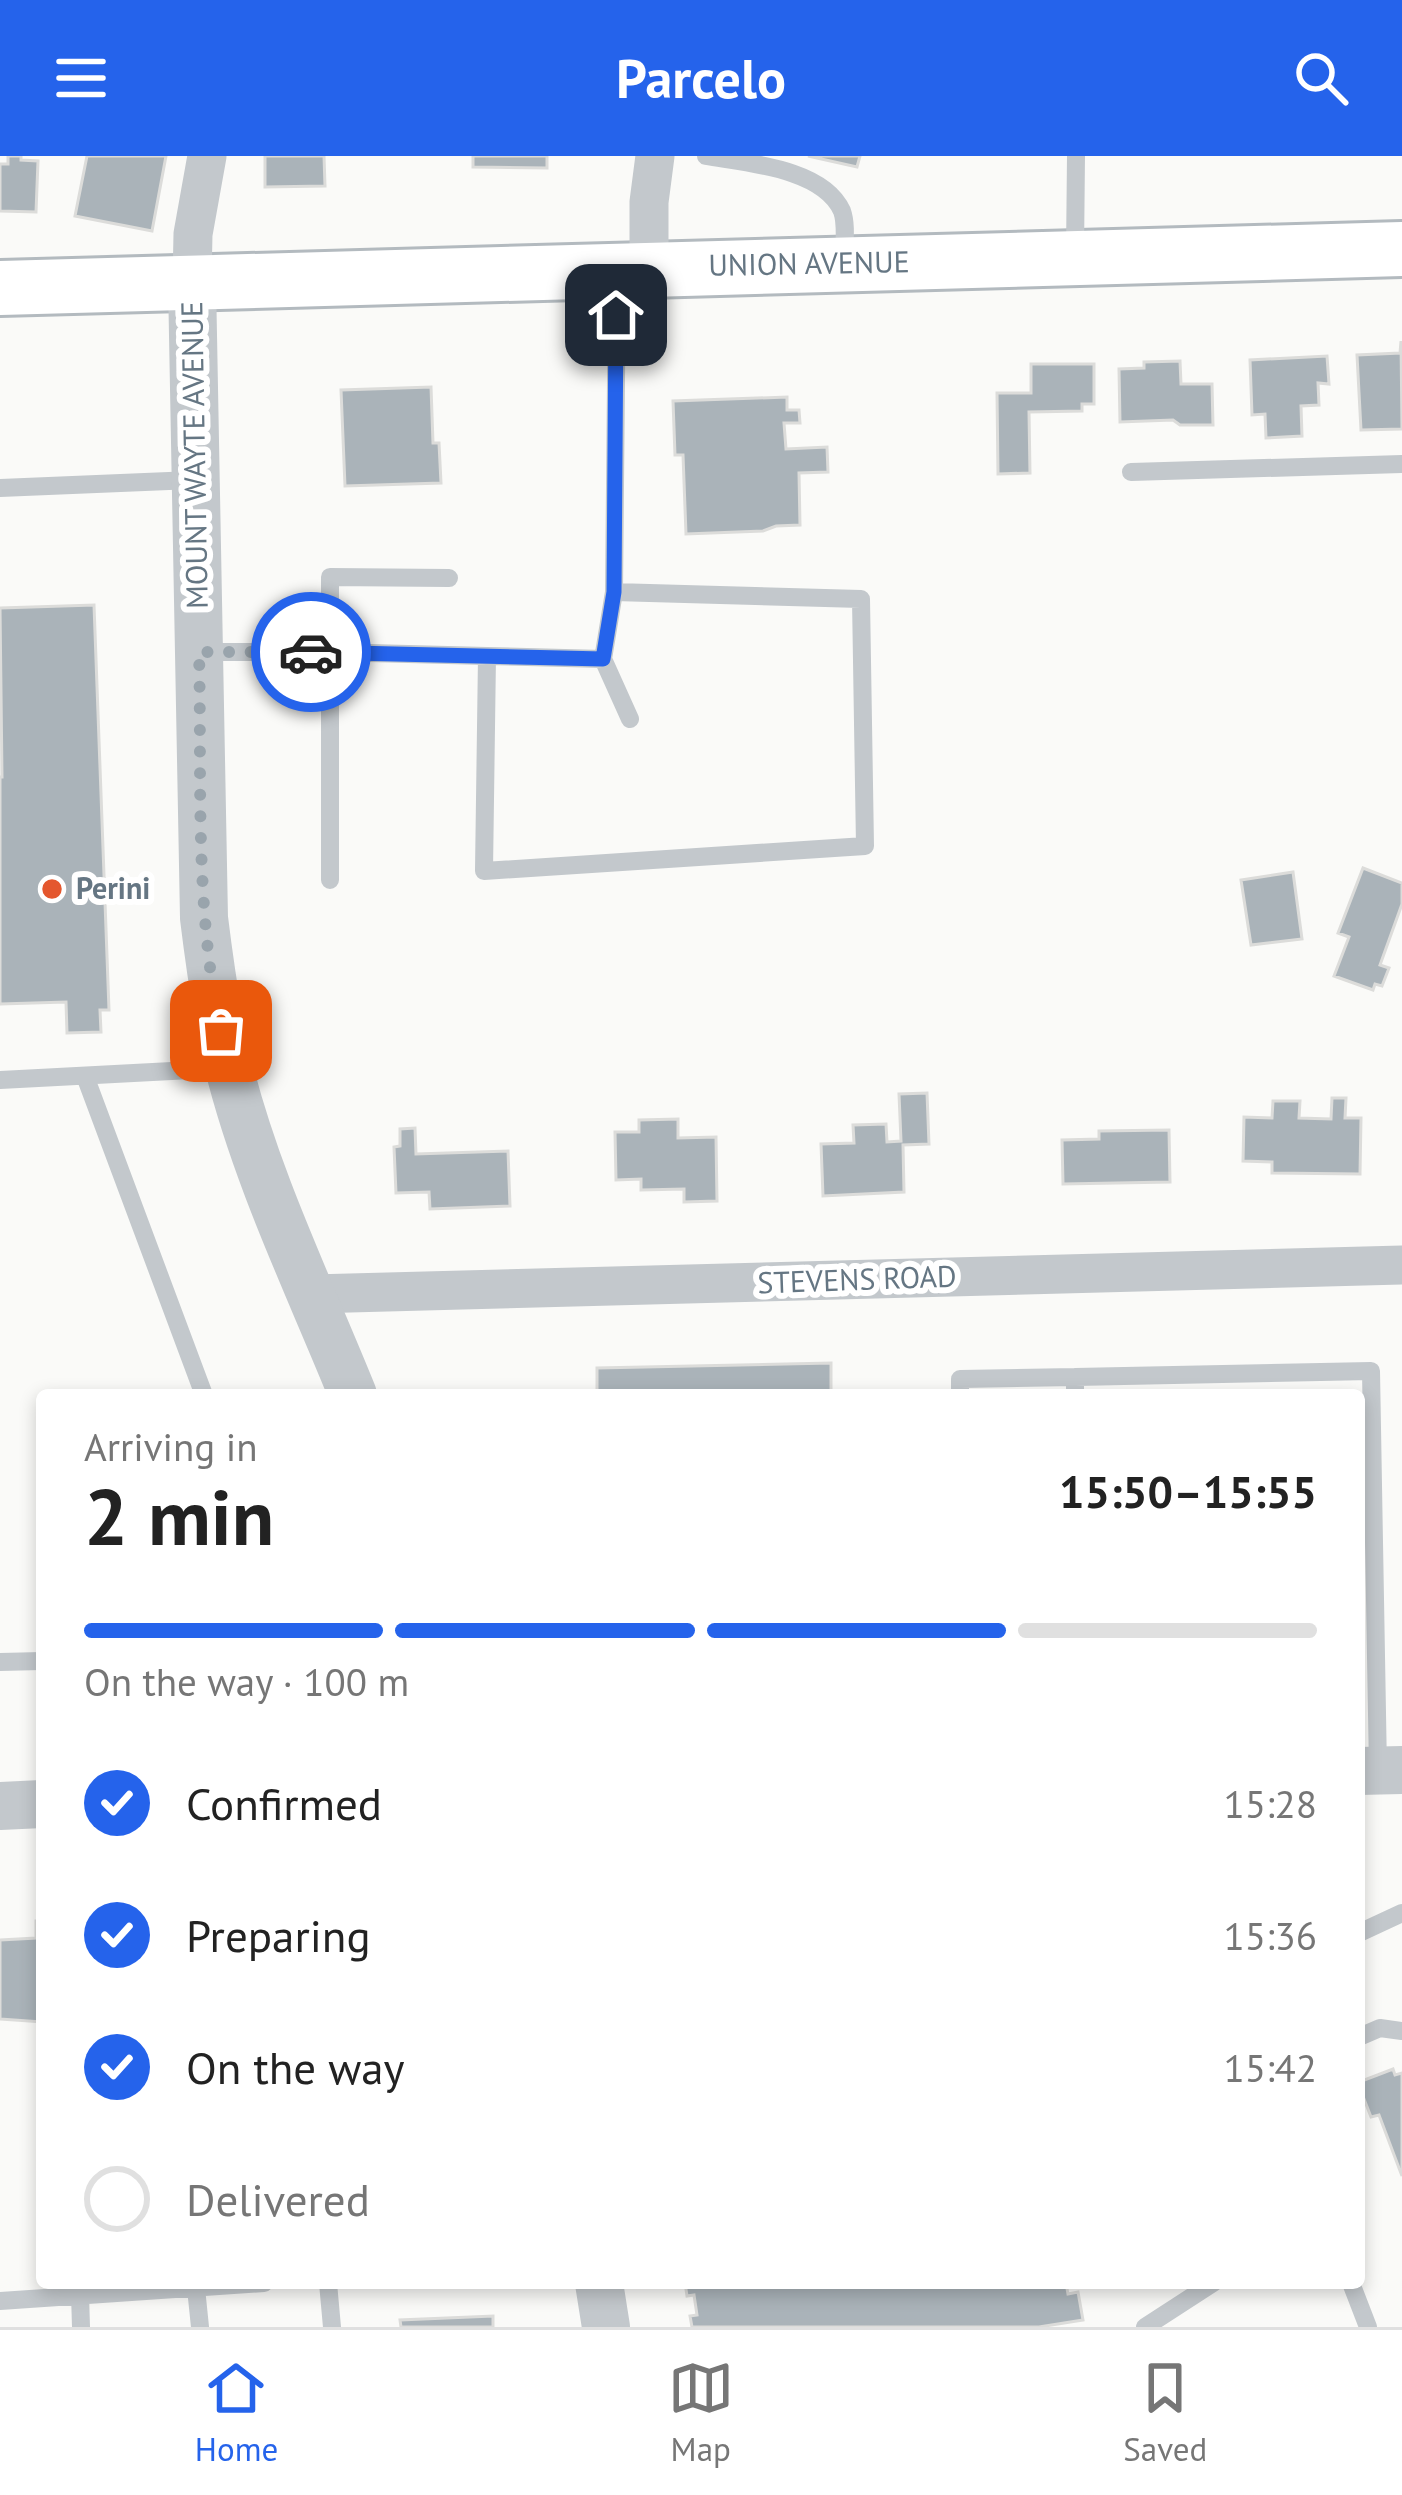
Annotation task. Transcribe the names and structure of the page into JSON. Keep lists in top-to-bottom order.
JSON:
{
  "streets": {
    "main road": ["UNION AVENUE"],
    "street": ["MOUNT WAYTE AVENUE", "STEVENS ROAD"]
  },
  "crossings": [
    ["UNION AVENUE", "MOUNT WAYTE AVENUE"],
    ["MOUNT WAYTE AVENUE", "STEVENS ROAD"]
  ],
  "places": ["Perini"],
  "page": {
    "header": "Parcelo",
    "heading": ["2 min", "Arriving in", "15:50–15:55"],
    "bar": "On the way · 100 m",
    "list": [
      ["Confirmed", "15:28"],
      ["Preparing", "15:36"],
      ["On the way", "15:42"],
      "Delivered"
    ],
    "tabs": ["Home", "Map", "Saved"]
  }
}
